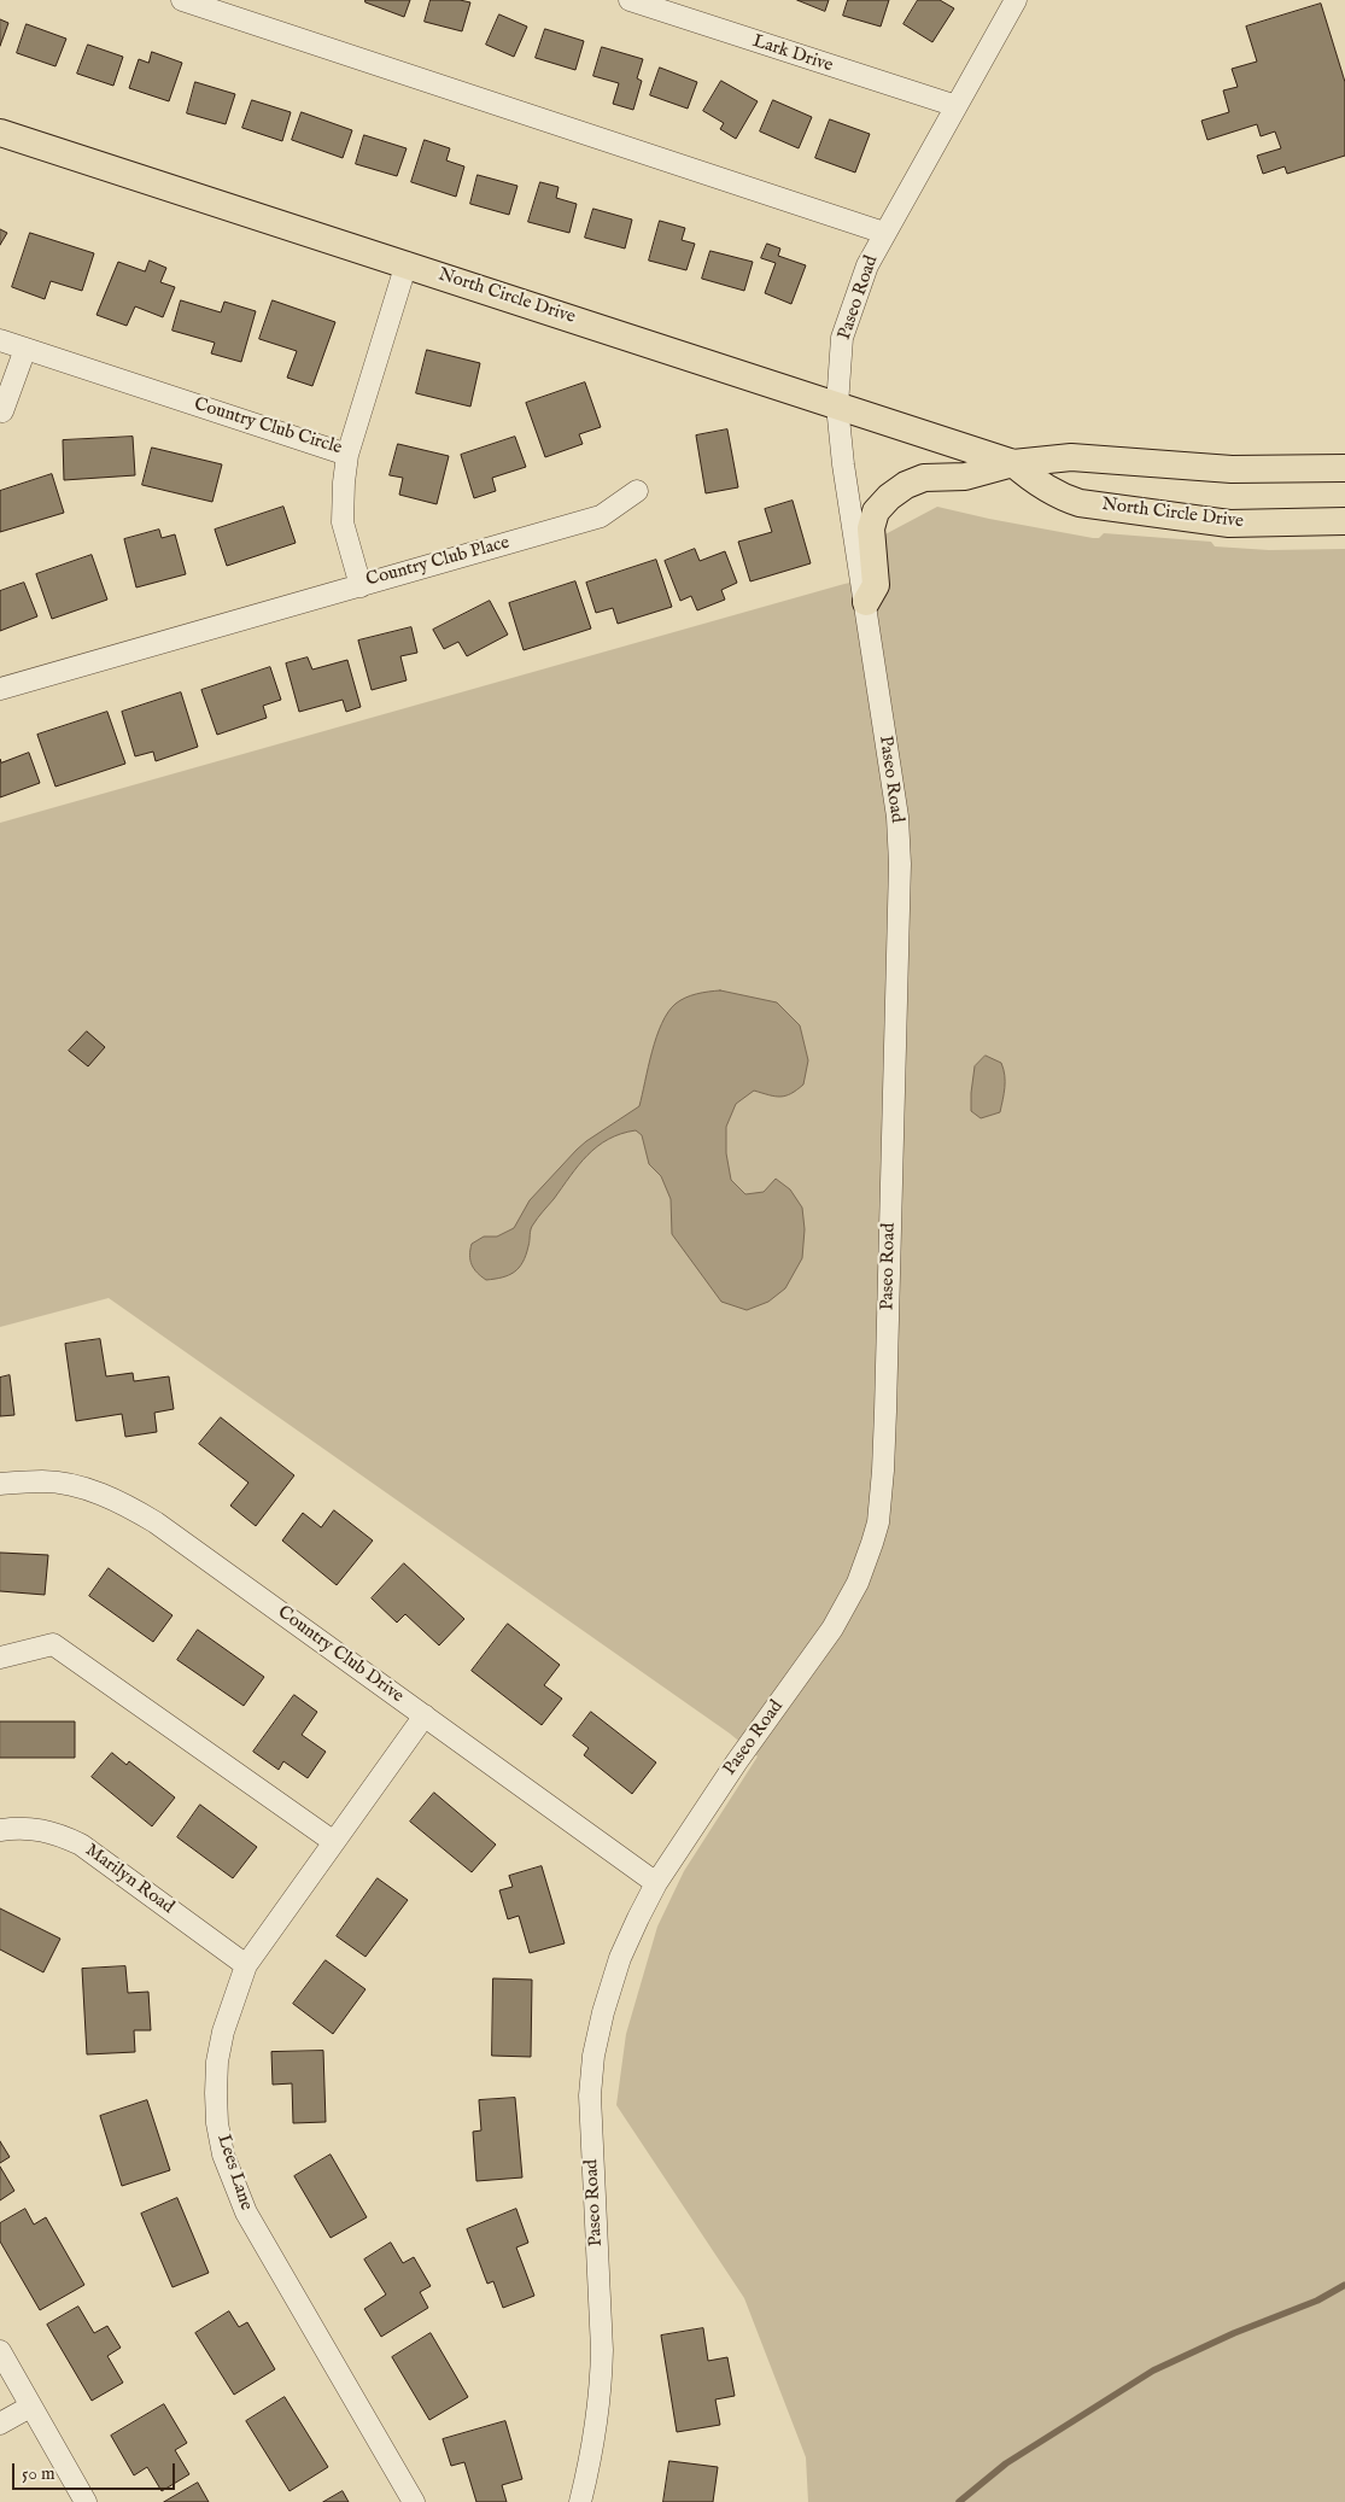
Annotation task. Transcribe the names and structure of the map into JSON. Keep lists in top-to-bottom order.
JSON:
{
  "streets": {
    "main road": ["North Circle Drive"],
    "street": [
      "Lark Drive",
      "Paseo Road",
      "Country Club Circle",
      "Country Club Place",
      "Country Club Drive",
      "Marilyn Road",
      "Lees Lane"
    ]
  },
  "crossings": [
    ["Lark Drive", "Paseo Road"],
    ["North Circle Drive", "Paseo Road"],
    ["North Circle Drive", "Country Club Circle"],
    ["Paseo Road", "Country Club Drive"],
    ["Country Club Circle", "Country Club Place"],
    ["Country Club Drive", "Lees Lane"],
    ["Marilyn Road", "Lees Lane"]
  ],
  "scale_bar": "50 m"
}
